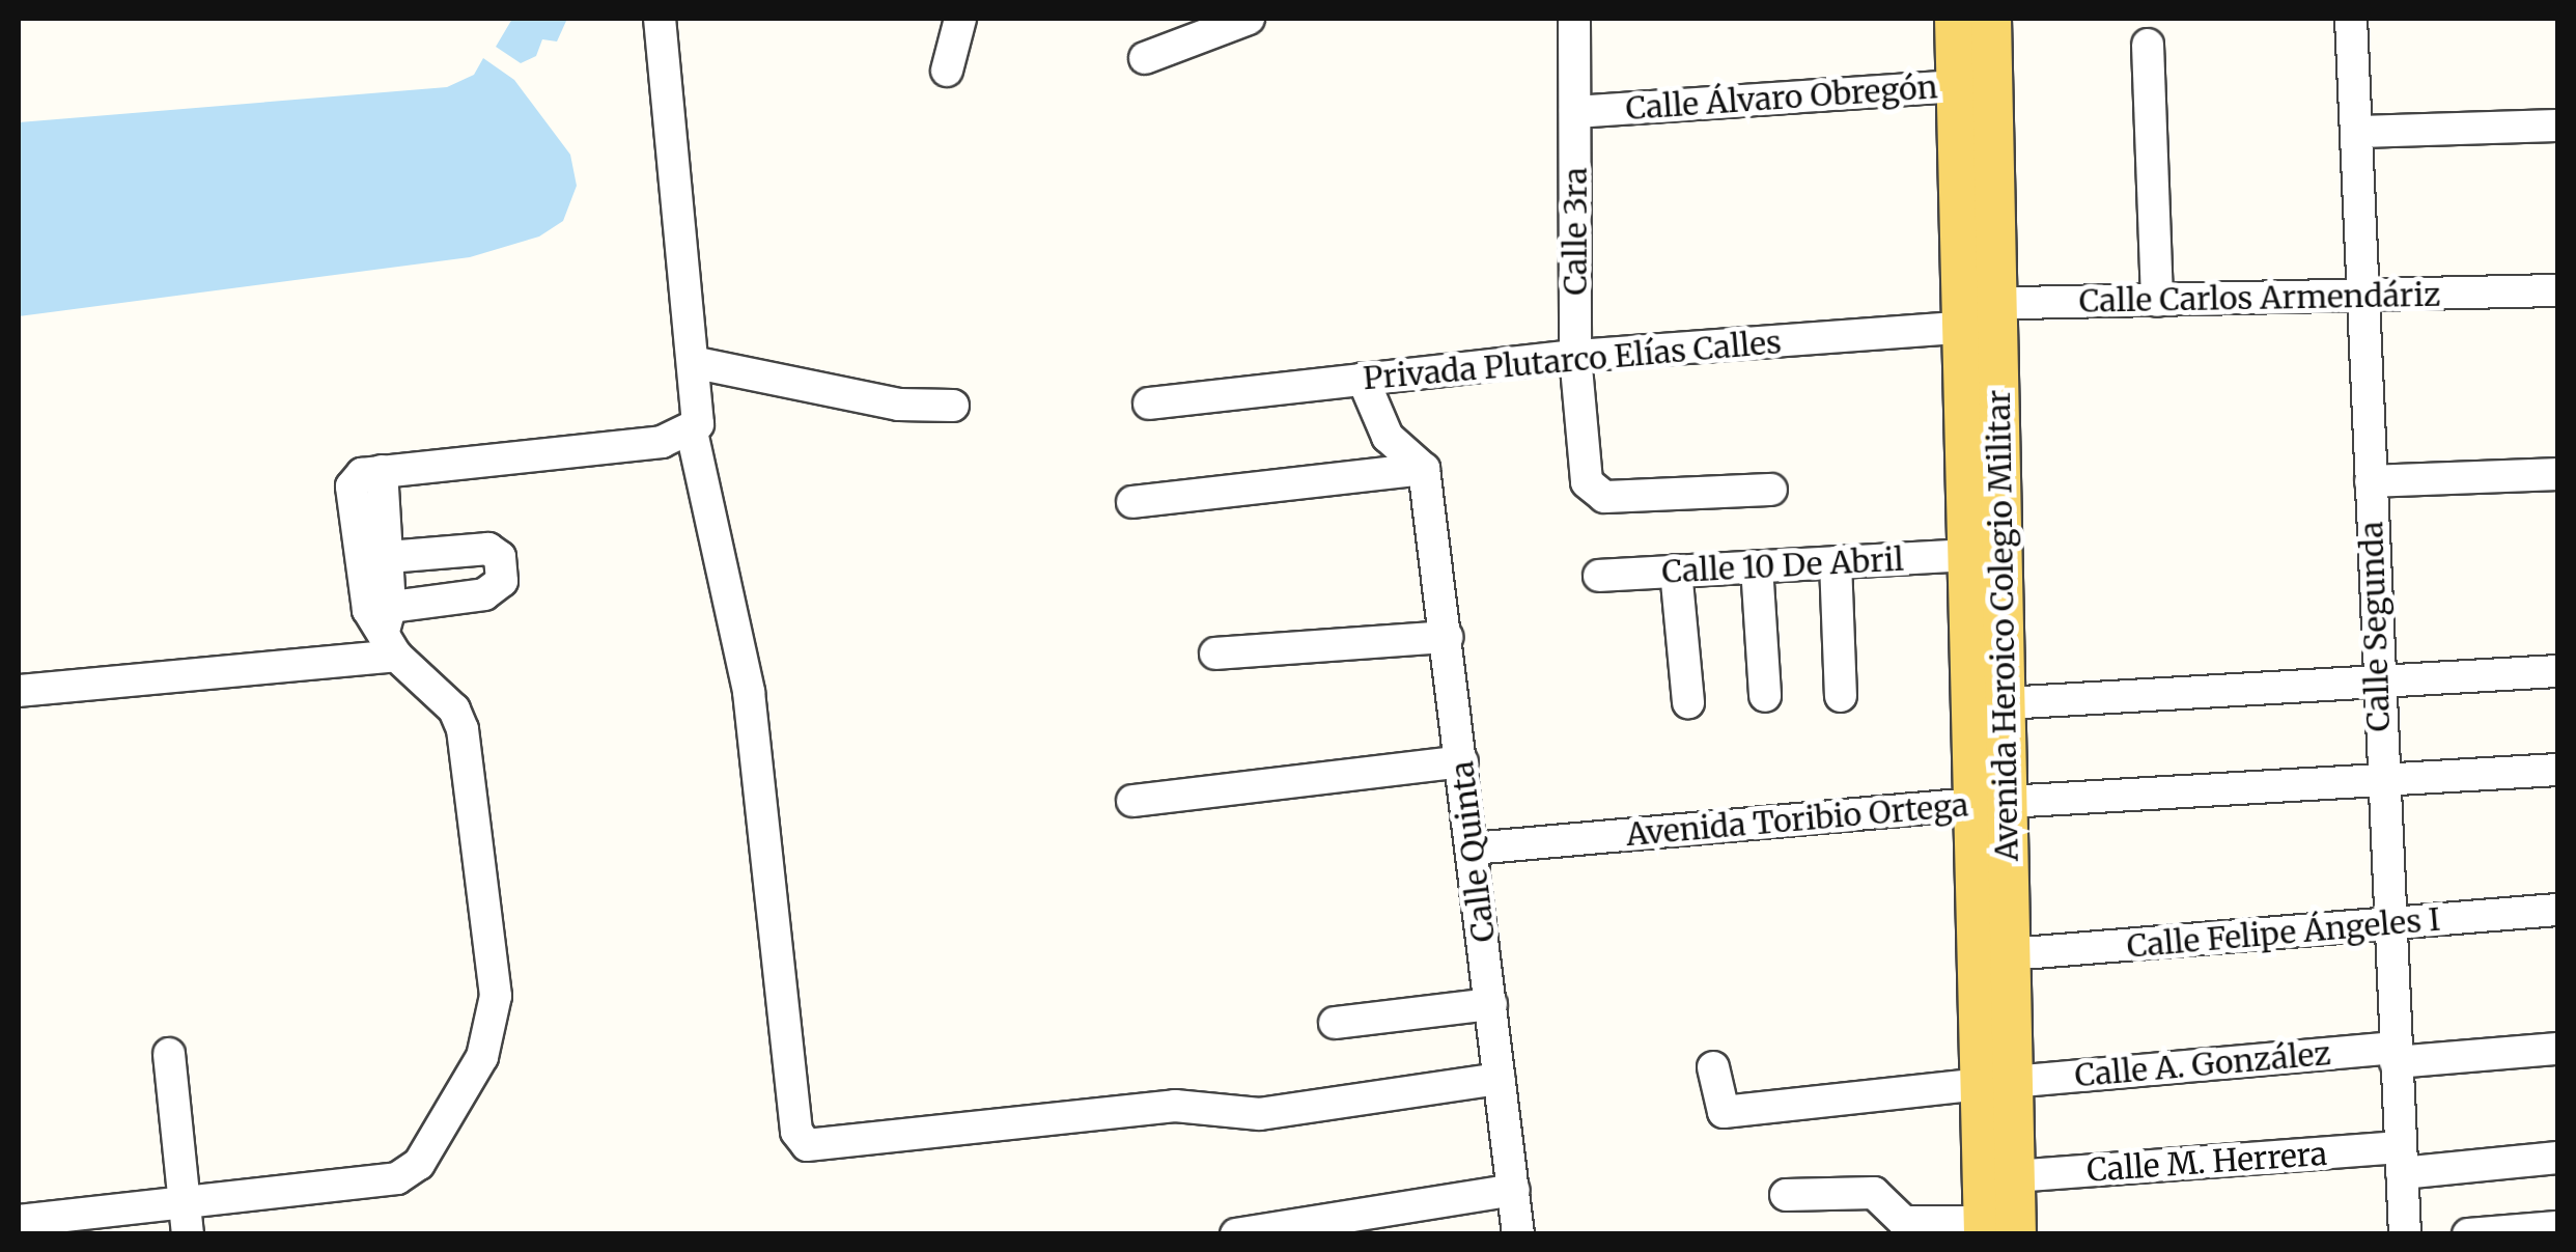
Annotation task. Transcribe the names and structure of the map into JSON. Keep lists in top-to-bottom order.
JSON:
{
  "streets": {
    "main road": ["Avenida Heroico Colegio Militar"],
    "street": [
      "Calle Álvaro Obregón",
      "Calle 3ra",
      "Calle Carlos Armendáriz",
      "Privada Plutarco Elías Calles",
      "Calle 10 De Abril",
      "Calle Segunda",
      "Avenida Toribio Ortega",
      "Calle Quinta",
      "Calle Felipe Ángeles I",
      "Calle A. González",
      "Calle M. Herrera"
    ]
  },
  "crossings": [
    ["Calle Álvaro Obregón", "Calle 3ra"],
    ["Calle Álvaro Obregón", "Avenida Heroico Colegio Militar"],
    ["Calle 3ra", "Privada Plutarco Elías Calles"],
    ["Calle Carlos Armendáriz", "Privada Plutarco Elías Calles"],
    ["Calle Carlos Armendáriz", "Avenida Heroico Colegio Militar"],
    ["Calle Carlos Armendáriz", "Calle Segunda"],
    ["Privada Plutarco Elías Calles", "Avenida Heroico Colegio Militar"],
    ["Calle 10 De Abril", "Avenida Heroico Colegio Militar"],
    ["Avenida Heroico Colegio Militar", "Avenida Toribio Ortega"],
    ["Avenida Heroico Colegio Militar", "Calle Felipe Ángeles I"],
    ["Avenida Heroico Colegio Militar", "Calle A. González"],
    ["Avenida Heroico Colegio Militar", "Calle M. Herrera"],
    ["Calle Segunda", "Avenida Toribio Ortega"],
    ["Calle Segunda", "Calle Felipe Ángeles I"],
    ["Calle Segunda", "Calle A. González"],
    ["Calle Segunda", "Calle M. Herrera"],
    ["Avenida Toribio Ortega", "Calle Quinta"]
  ]
}
